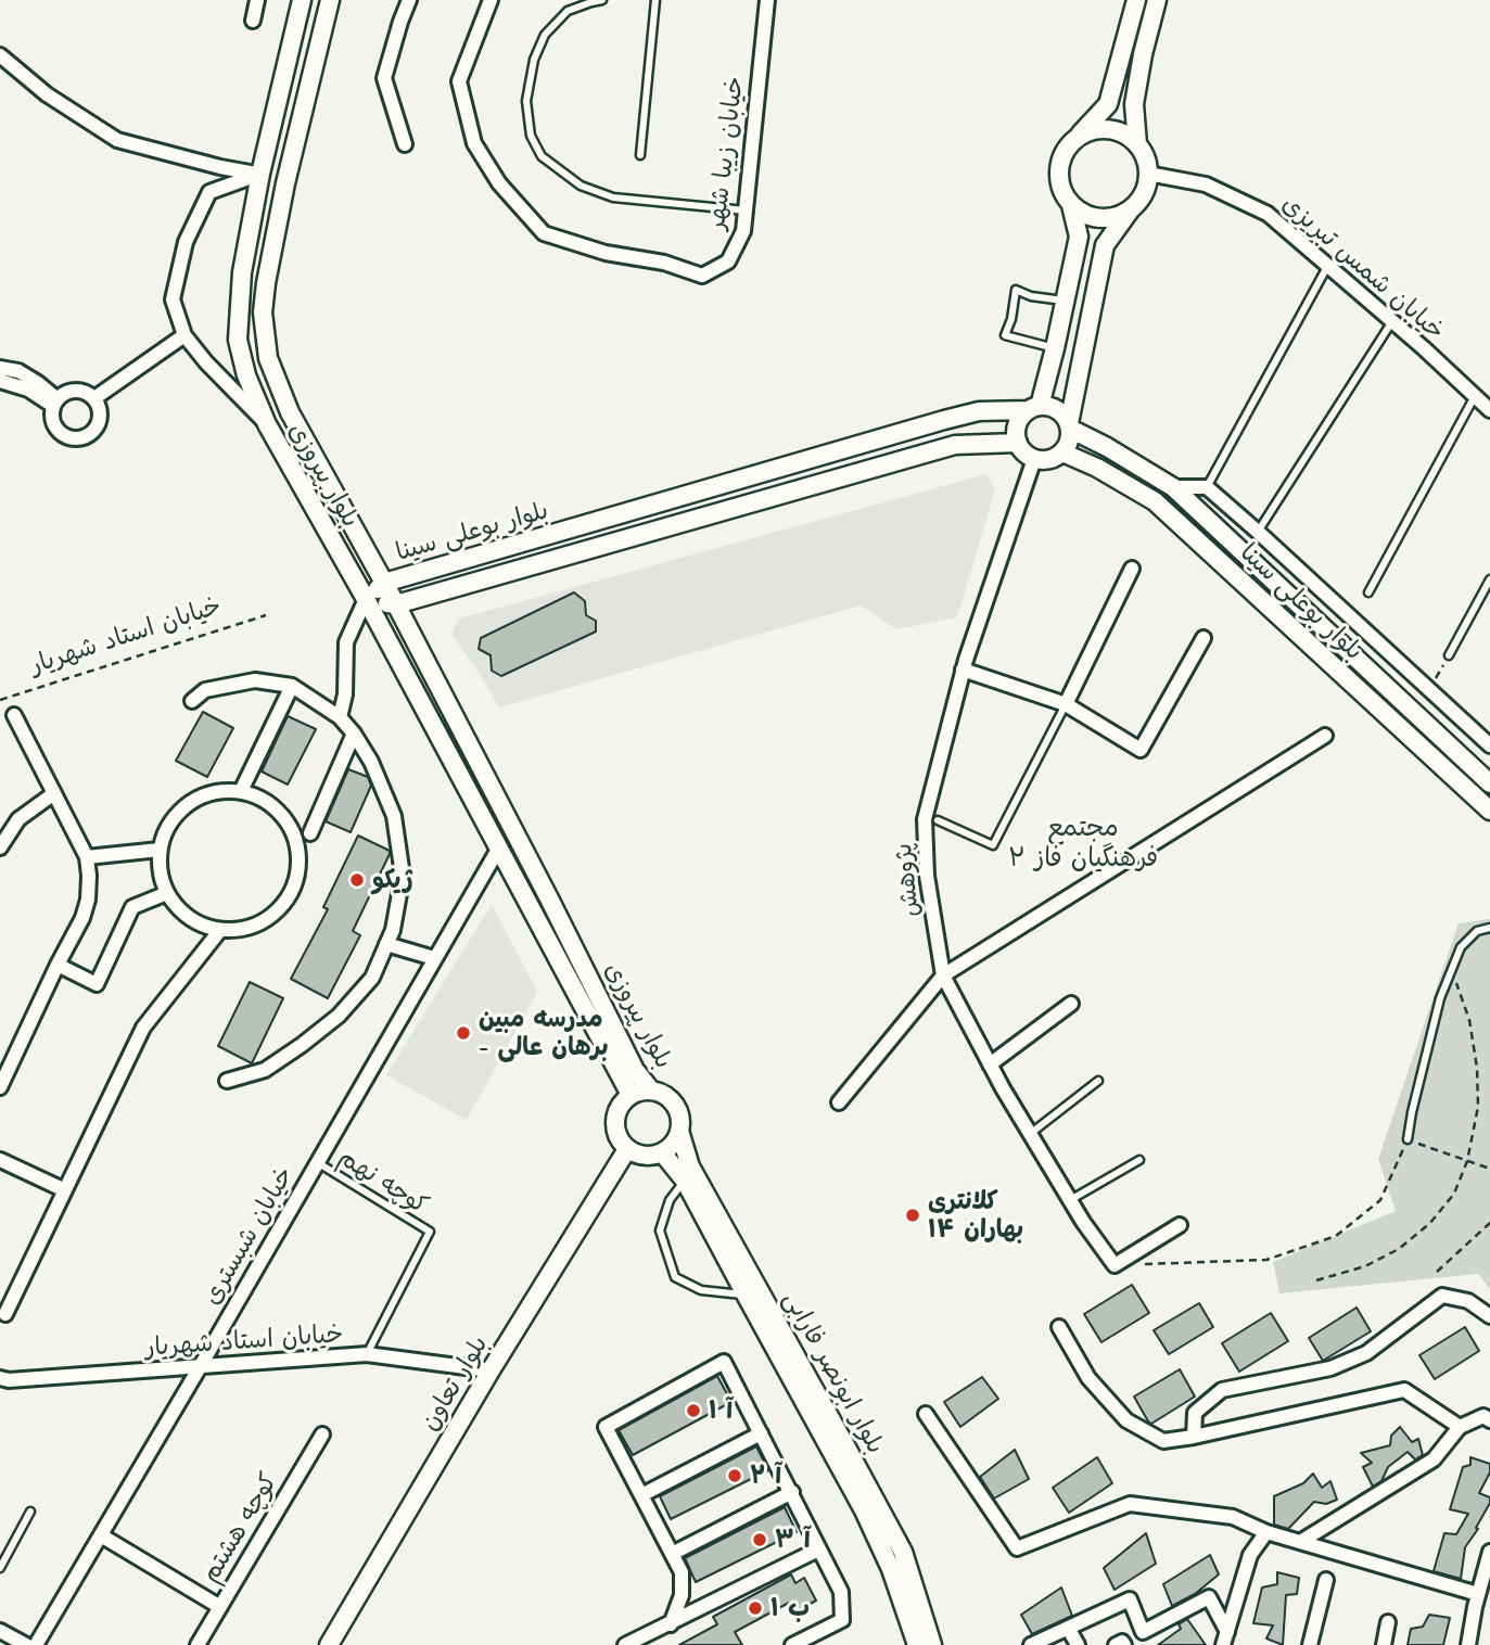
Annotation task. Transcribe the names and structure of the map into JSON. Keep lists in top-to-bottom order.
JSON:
{
  "streets": {
    "street": [
      "خیابان زیبا شهر",
      "خیابان شمس تبریزی",
      "بلوار پیروزی",
      "بلوار بوعلی سینا",
      "خیابان استاد شهریار",
      "پژوهش",
      "خیابان شبستری",
      "بلوار ابونصر فارابی",
      "بلوار تعاون",
      "کوچه هشتم"
    ],
    "lane": ["کوچه نهم"]
  },
  "crossings": [
    ["بلوار پیروزی", "بلوار بوعلی سینا"],
    ["بلوار پیروزی", "خیابان شبستری"],
    ["بلوار پیروزی", "بلوار ابونصر فارابی"],
    ["بلوار پیروزی", "بلوار تعاون"],
    ["بلوار بوعلی سینا", "پژوهش"],
    ["خیابان استاد شهریار", "کوچه نهم"],
    ["خیابان استاد شهریار", "خیابان شبستری"],
    ["خیابان استاد شهریار", "بلوار تعاون"],
    ["کوچه نهم", "خیابان شبستری"],
    ["بلوار ابونصر فارابی", "بلوار تعاون"]
  ],
  "districts": ["مجتمع فرهنگیان فاز ۲"],
  "places": [
    "ژیکو",
    "مدرسه مبین - برهان عالی",
    "کلانتری ۱۴ بهاران",
    "آ ۱",
    "آ ۲",
    "آ ۳",
    "ب ۱"
  ]
}
